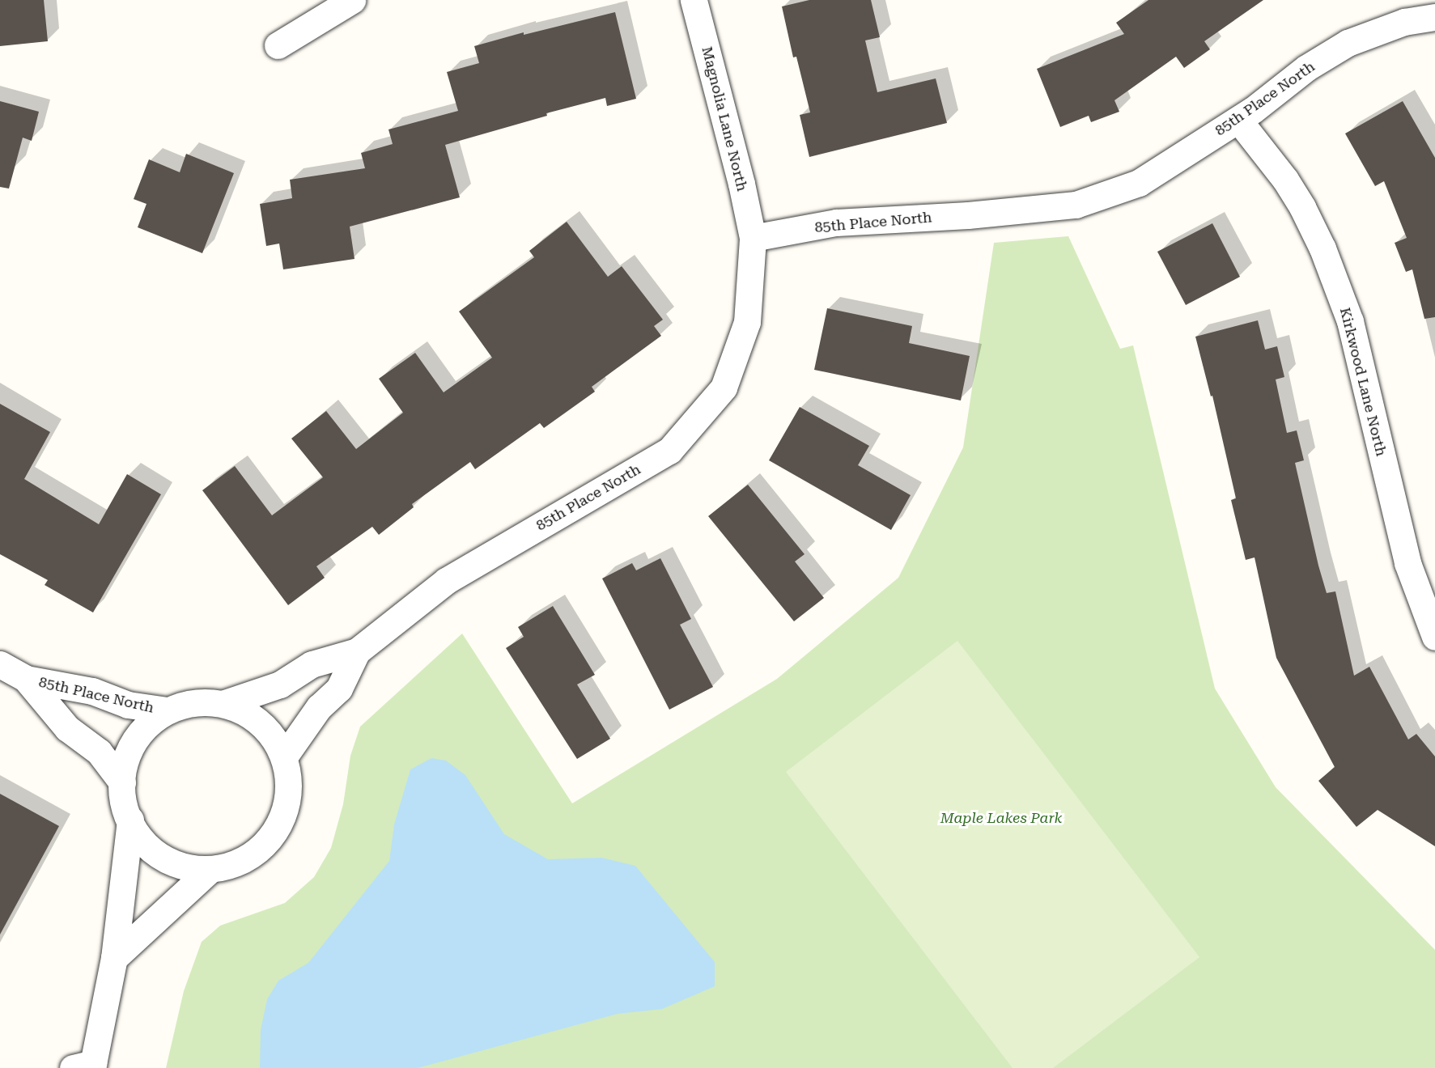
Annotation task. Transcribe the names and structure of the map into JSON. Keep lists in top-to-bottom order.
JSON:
{
  "streets": {
    "street": ["85th Place North", "Magnolia Lane North", "Kirkwood Lane North"]
  },
  "crossings": [
    ["85th Place North", "Magnolia Lane North"],
    ["85th Place North", "Kirkwood Lane North"]
  ],
  "parks": ["Maple Lakes Park"]
}
